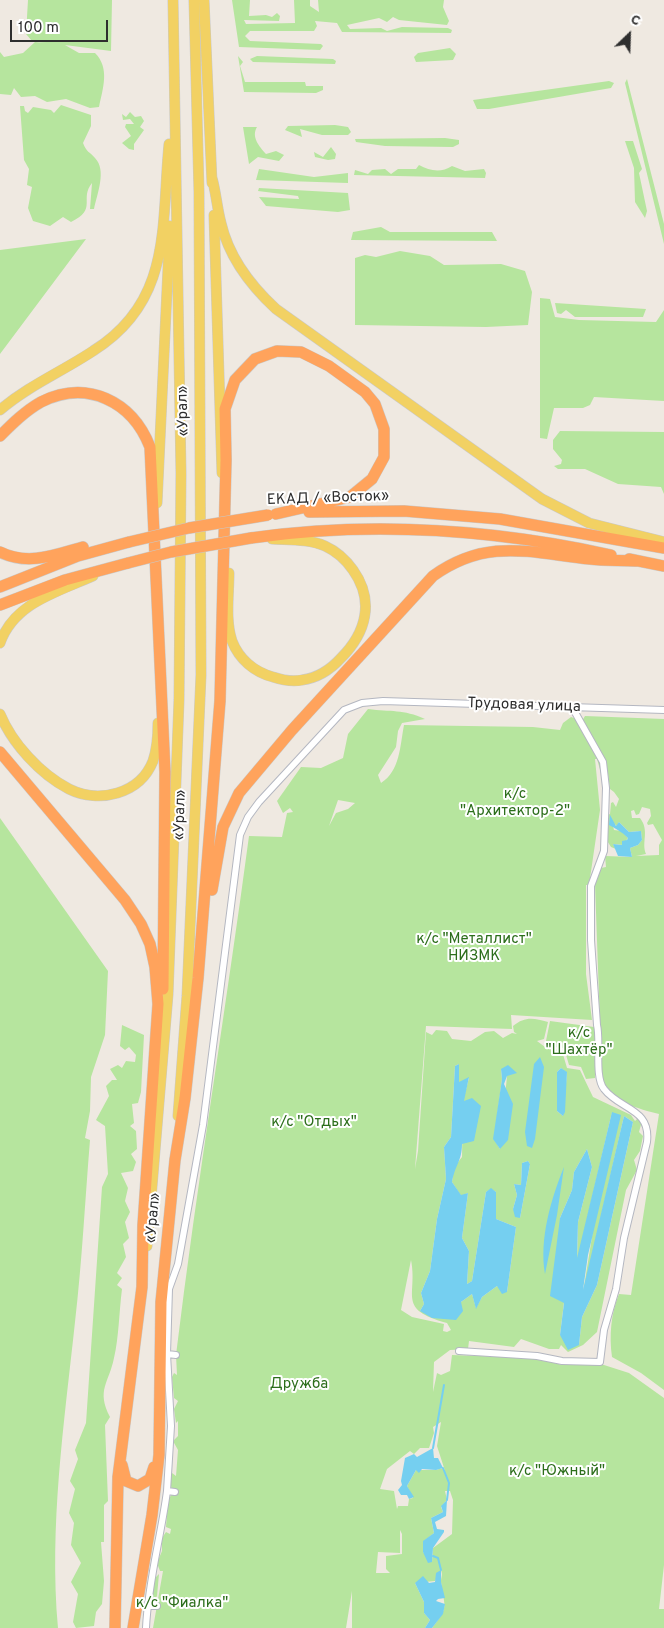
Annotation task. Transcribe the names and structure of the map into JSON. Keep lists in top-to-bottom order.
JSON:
{
  "streets": {
    "highway": ["«Урал»", "ЕКАД / «Восток»"],
    "street": ["Трудовая улица"]
  },
  "parks": [
    "к/с \"Архитектор-2\"",
    "к/с \"Металлист\" НИЗМК",
    "к/с \"Шахтёр\"",
    "к/с \"Отдых\"",
    "Дружба",
    "к/с \"Южный\"",
    "к/с \"Фиалка\""
  ],
  "scale_bar": "100 m",
  "north": "top right"
}
